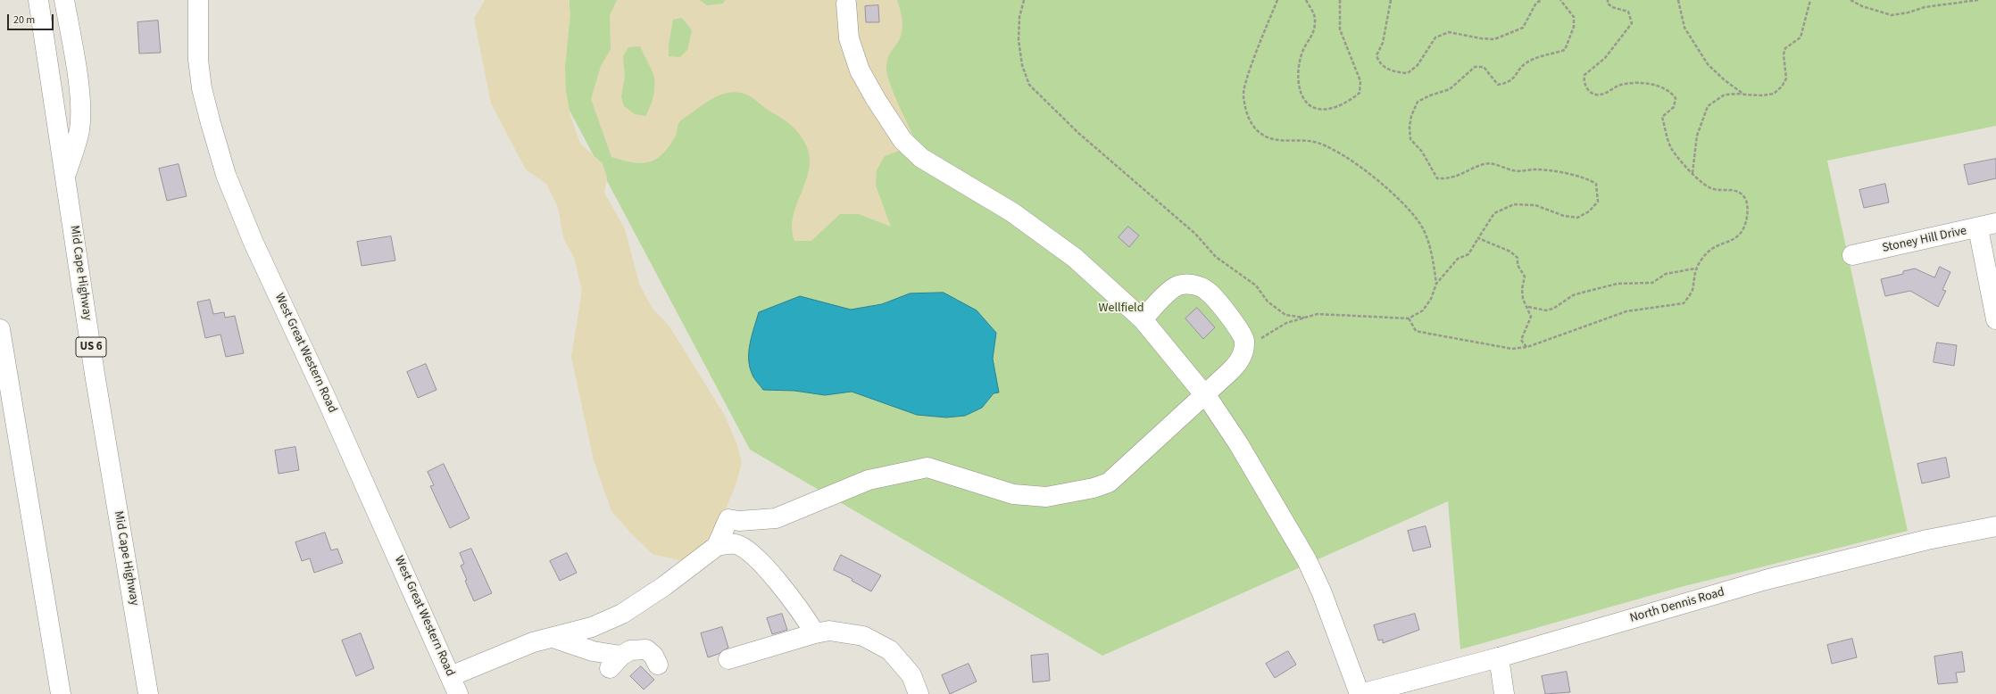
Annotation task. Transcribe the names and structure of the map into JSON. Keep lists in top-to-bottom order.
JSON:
{
  "streets": {
    "main road": [
      "Stoney Hill Drive",
      "Mid Cape Highway",
      "US 6",
      "West Great Western Road",
      "North Dennis Road"
    ]
  },
  "parks": ["Wellfield"],
  "scale_bar": "20 m"
}
